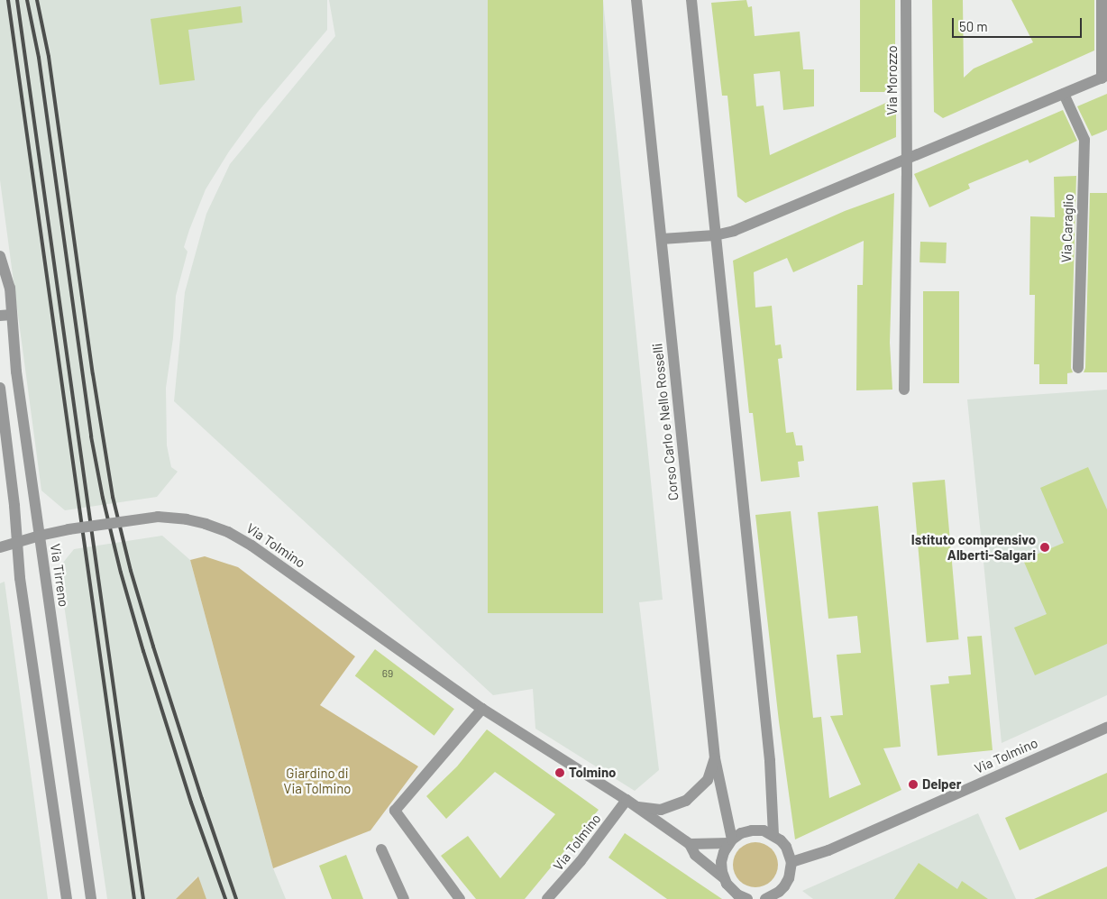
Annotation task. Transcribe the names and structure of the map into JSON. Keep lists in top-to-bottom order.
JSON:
{
  "streets": {
    "street": [
      "Via Morozzo",
      "Via Caraglio",
      "Corso Carlo e Nello Rosselli",
      "Via Tolmino",
      "Via Tirreno"
    ]
  },
  "crossings": [
    ["Via Tolmino", "Via Tirreno"]
  ],
  "parks": ["Giardino di Via Tolmino"],
  "places": ["Istituto comprensivo Alberti-Salgari", "Tolmino", "Delper"],
  "house_numbers": ["69"],
  "scale_bar": "50 m"
}
